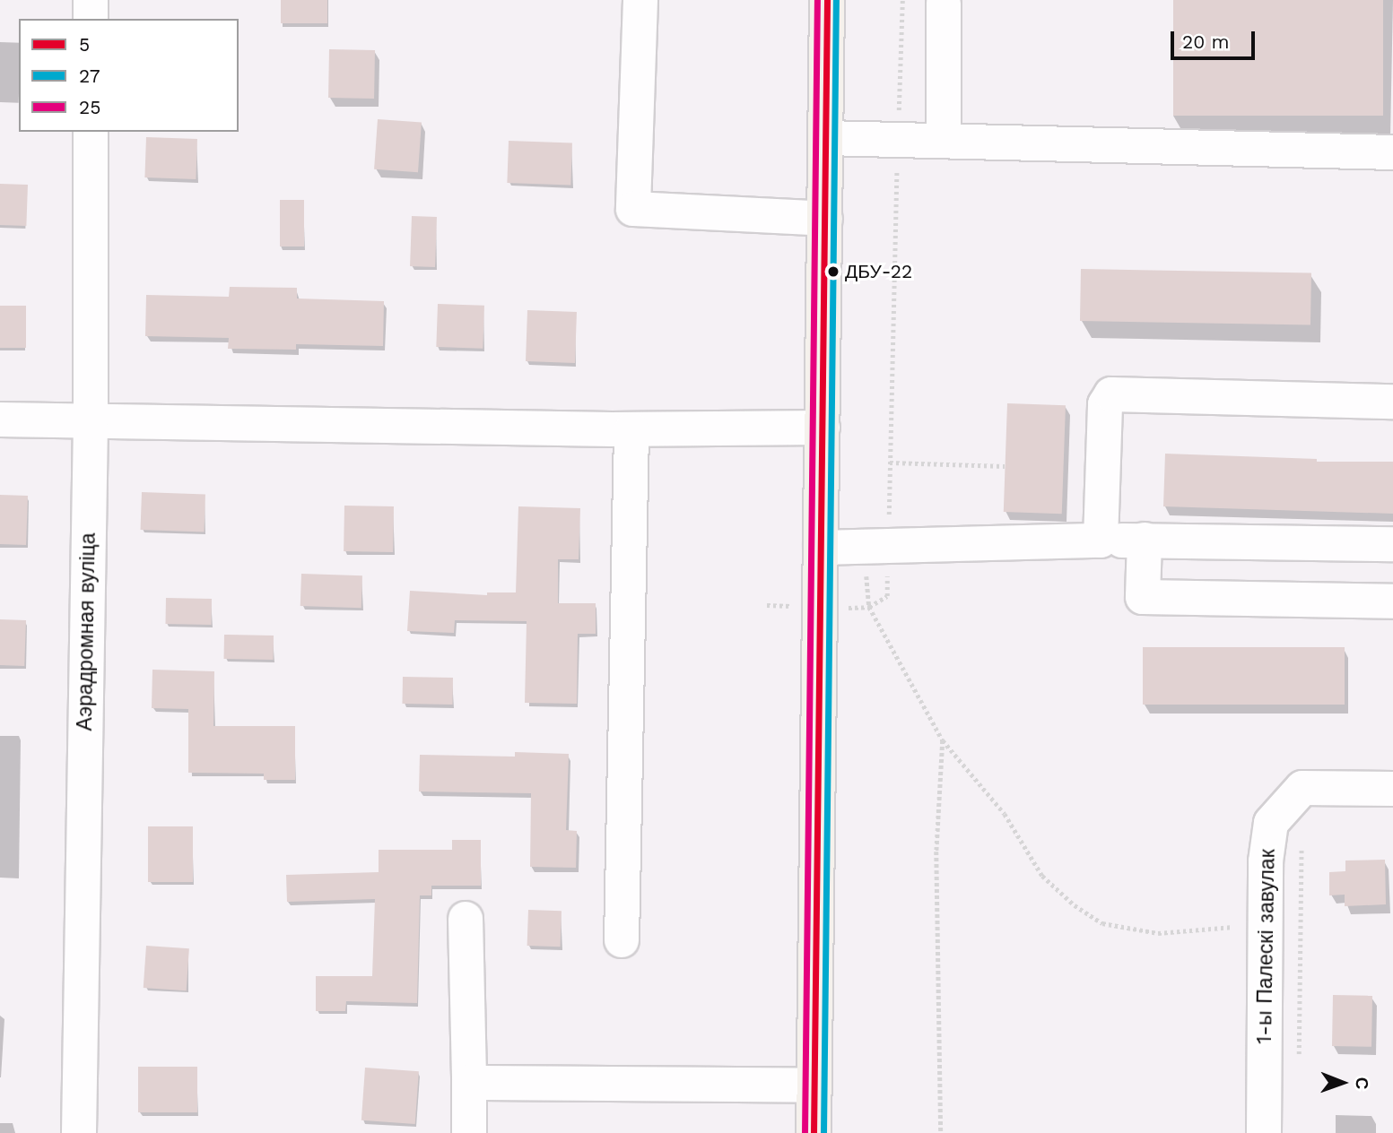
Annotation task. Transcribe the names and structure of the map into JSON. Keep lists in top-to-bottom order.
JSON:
{
  "streets": {
    "street": ["Аэрадромная вуліца", "1-ы Палескі завулак"]
  },
  "places": ["ДБУ-22"],
  "lines": ["transit line 5", "transit line 27", "transit line 25"],
  "legend": ["5", "27", "25"],
  "scale_bar": "20 m",
  "north": "right"
}
